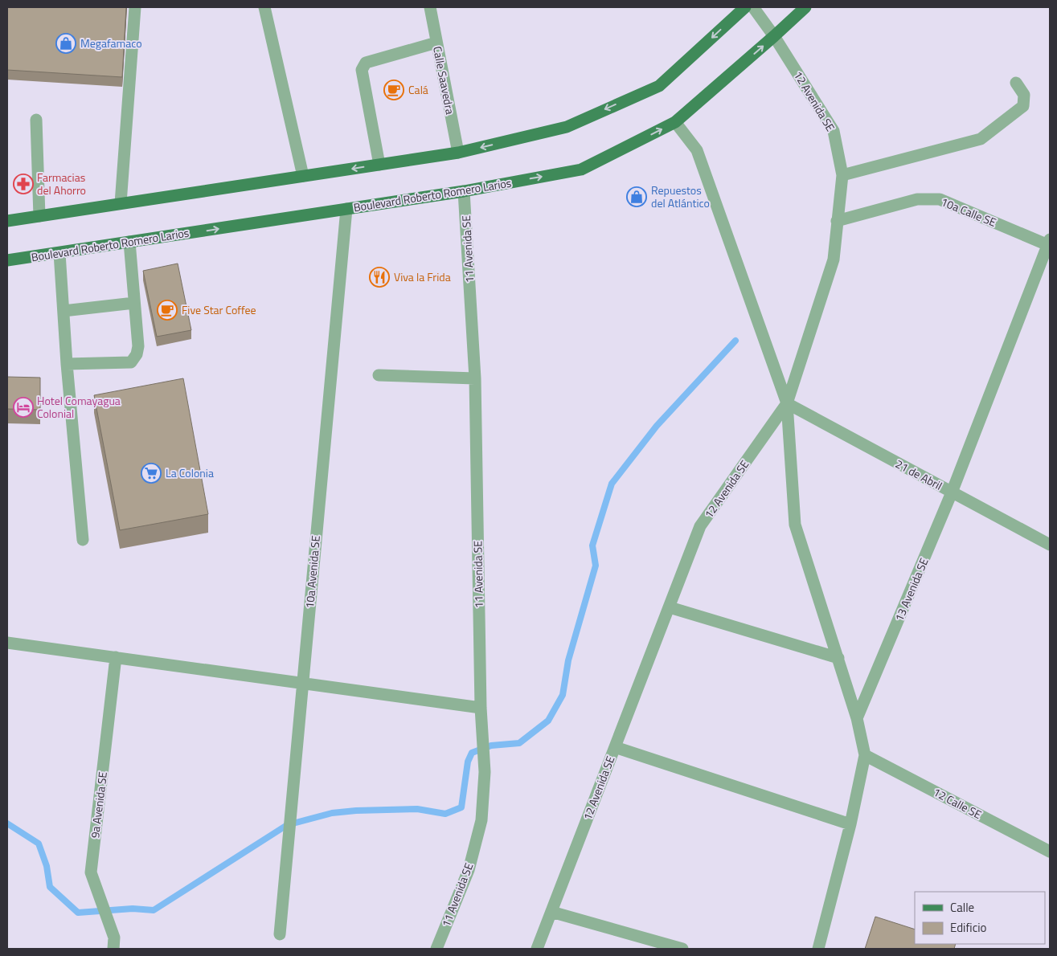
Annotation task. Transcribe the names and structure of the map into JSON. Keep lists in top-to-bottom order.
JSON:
{
  "streets": {
    "main road": ["Boulevard Roberto Romero Larios"],
    "street": [
      "Calle Saavedra",
      "12 Avenida SE",
      "10a Calle SE",
      "11 Avenida SE",
      "21 de Abril",
      "10a Avenida SE",
      "13 Avenida SE",
      "12 Calle SE",
      "9a Avenida SE"
    ]
  },
  "crossings": [
    ["12 Avenida SE", "Boulevard Roberto Romero Larios"],
    ["12 Avenida SE", "10a Calle SE"],
    ["12 Avenida SE", "21 de Abril"],
    ["Boulevard Roberto Romero Larios", "11 Avenida SE"],
    ["Boulevard Roberto Romero Larios", "10a Avenida SE"],
    ["10a Calle SE", "13 Avenida SE"],
    ["21 de Abril", "13 Avenida SE"]
  ],
  "places": {
    "shop": ["Megafamaco", "Repuestos del Atlántico"],
    "cafe": ["Calá", "Five Star Coffee"],
    "pharmacy": ["Farmacias del Ahorro"],
    "restaurant": ["Viva la Frida"],
    "hotel": ["Hotel Comayagua Colonial"],
    "supermarket": ["La Colonia"]
  },
  "legend": ["Calle", "Edificio"]
}
